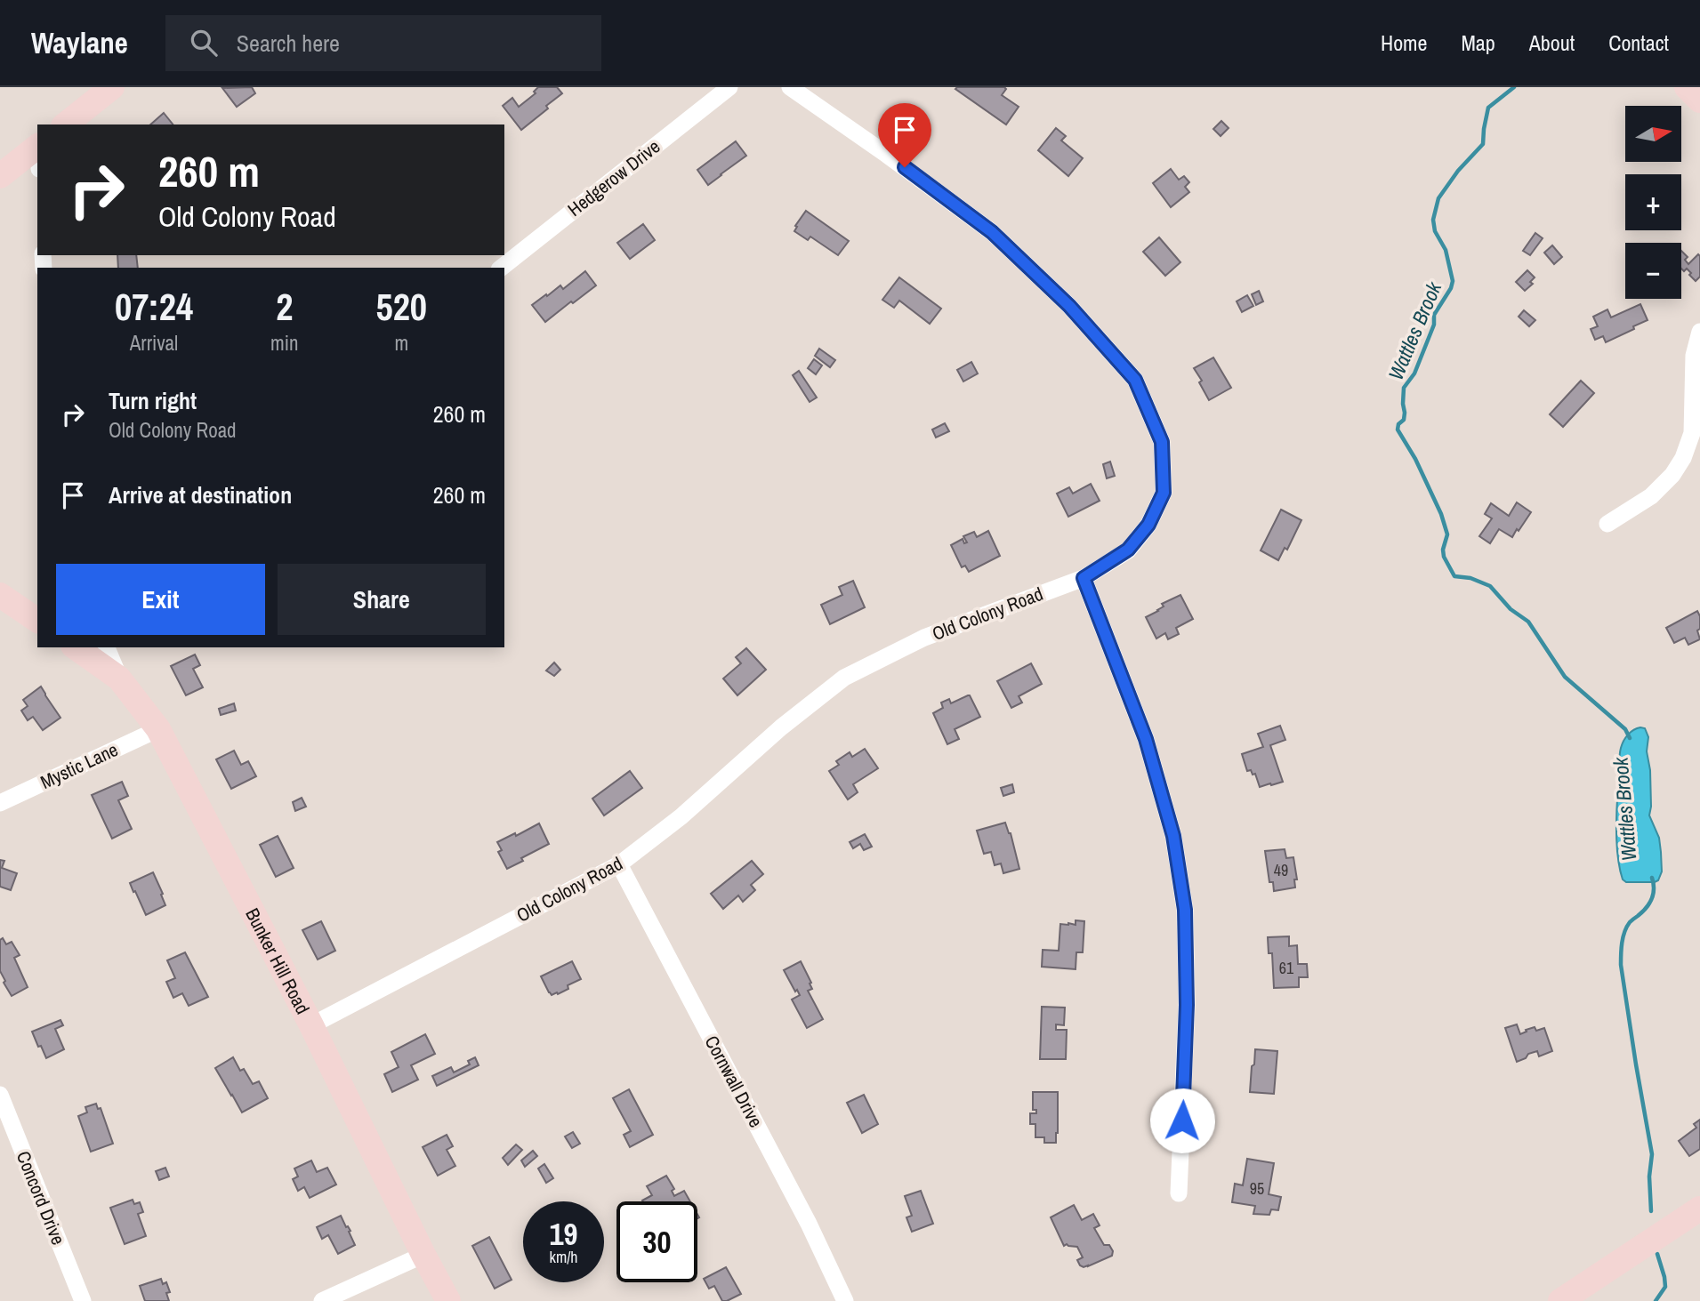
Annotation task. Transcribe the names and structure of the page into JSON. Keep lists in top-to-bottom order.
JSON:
{
  "streets": {
    "street": [
      "Hedgerow Drive",
      "Old Colony Road",
      "Mystic Lane",
      "Bunker Hill Road",
      "Cornwall Drive",
      "Concord Drive"
    ]
  },
  "crossings": [
    ["Old Colony Road", "Bunker Hill Road"],
    ["Old Colony Road", "Cornwall Drive"],
    ["Mystic Lane", "Bunker Hill Road"]
  ],
  "water": ["Wattles Brook"],
  "house_numbers": ["49", "61", "95"],
  "north": "right",
  "page": {
    "header": "Waylane",
    "search": "Search here",
    "nav": [
      "Home",
      "Map",
      "About",
      "Contact"
    ],
    "map_buttons": ["+", "−"],
    "turn": ["260 m", "Old Colony Road"],
    "eta": [
      "07:24",
      "Arrival",
      "2",
      "min",
      "520",
      "m"
    ],
    "list": [
      {
        "name": "Turn right",
        "note": "Old Colony Road",
        "value": "260 m"
      },
      {
        "name": "Arrive at destination",
        "value": "260 m"
      }
    ],
    "buttons": ["Exit", "Share"],
    "speed": "19 km/h",
    "limit": "30"
  }
}
